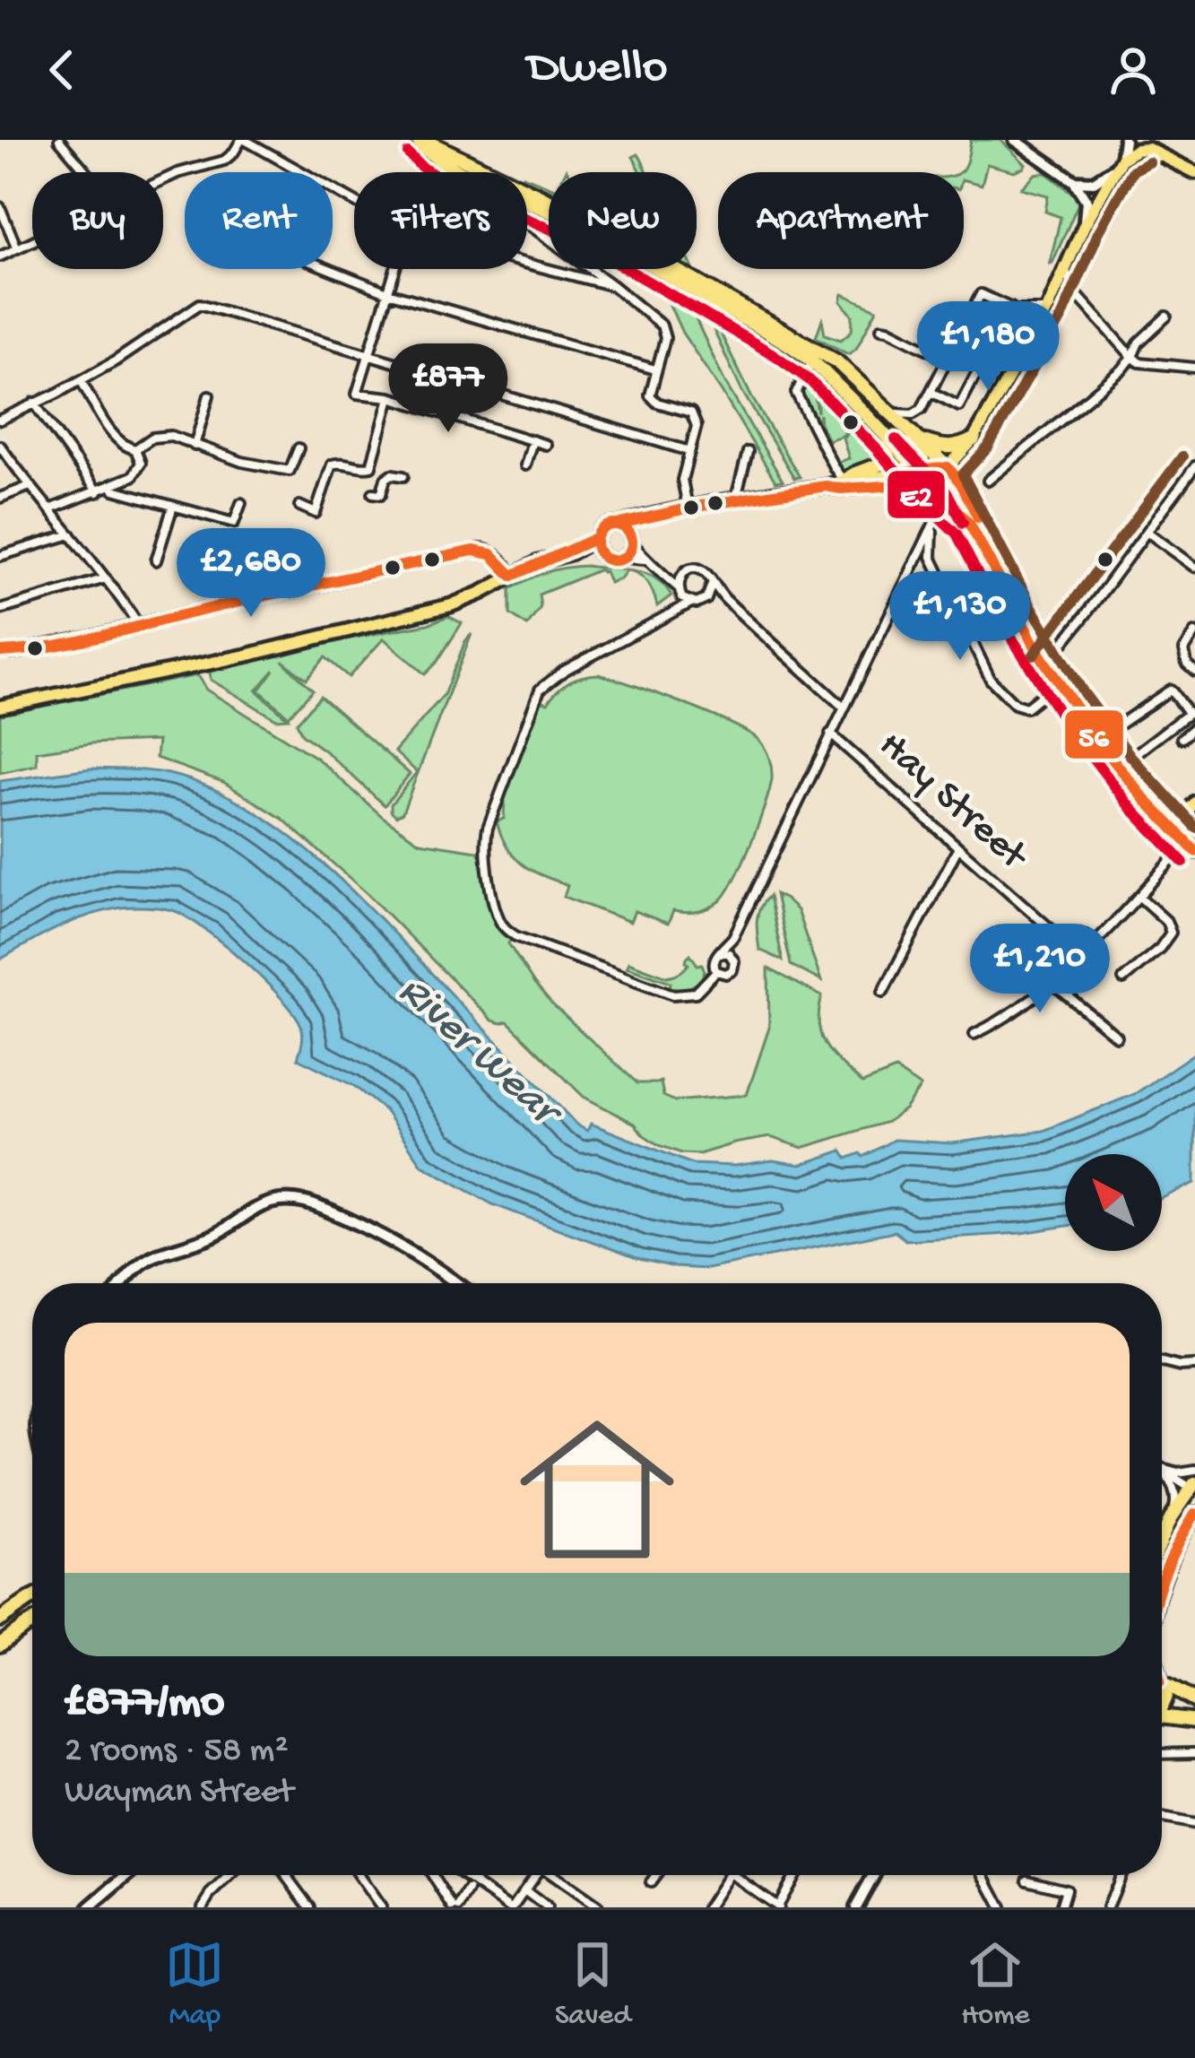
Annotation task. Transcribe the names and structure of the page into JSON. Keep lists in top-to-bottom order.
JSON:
{
  "streets": {
    "street": ["Hay Street"]
  },
  "water": ["River Wear"],
  "lines": ["transit line E2", "transit line 56"],
  "north": "top left",
  "page": {
    "header": "Dwello",
    "chip": [
      "Buy",
      "Rent",
      "Filters",
      "New",
      "Apartment"
    ],
    "price": [
      "£1,180",
      "£877",
      "£2,680",
      "£1,130",
      "£1,210"
    ],
    "list": [
      {
        "name": "£877/mo",
        "note": "2 rooms · 58 m² · Wayman Street"
      }
    ],
    "tabs": ["Map", "Saved", "Home"]
  }
}
